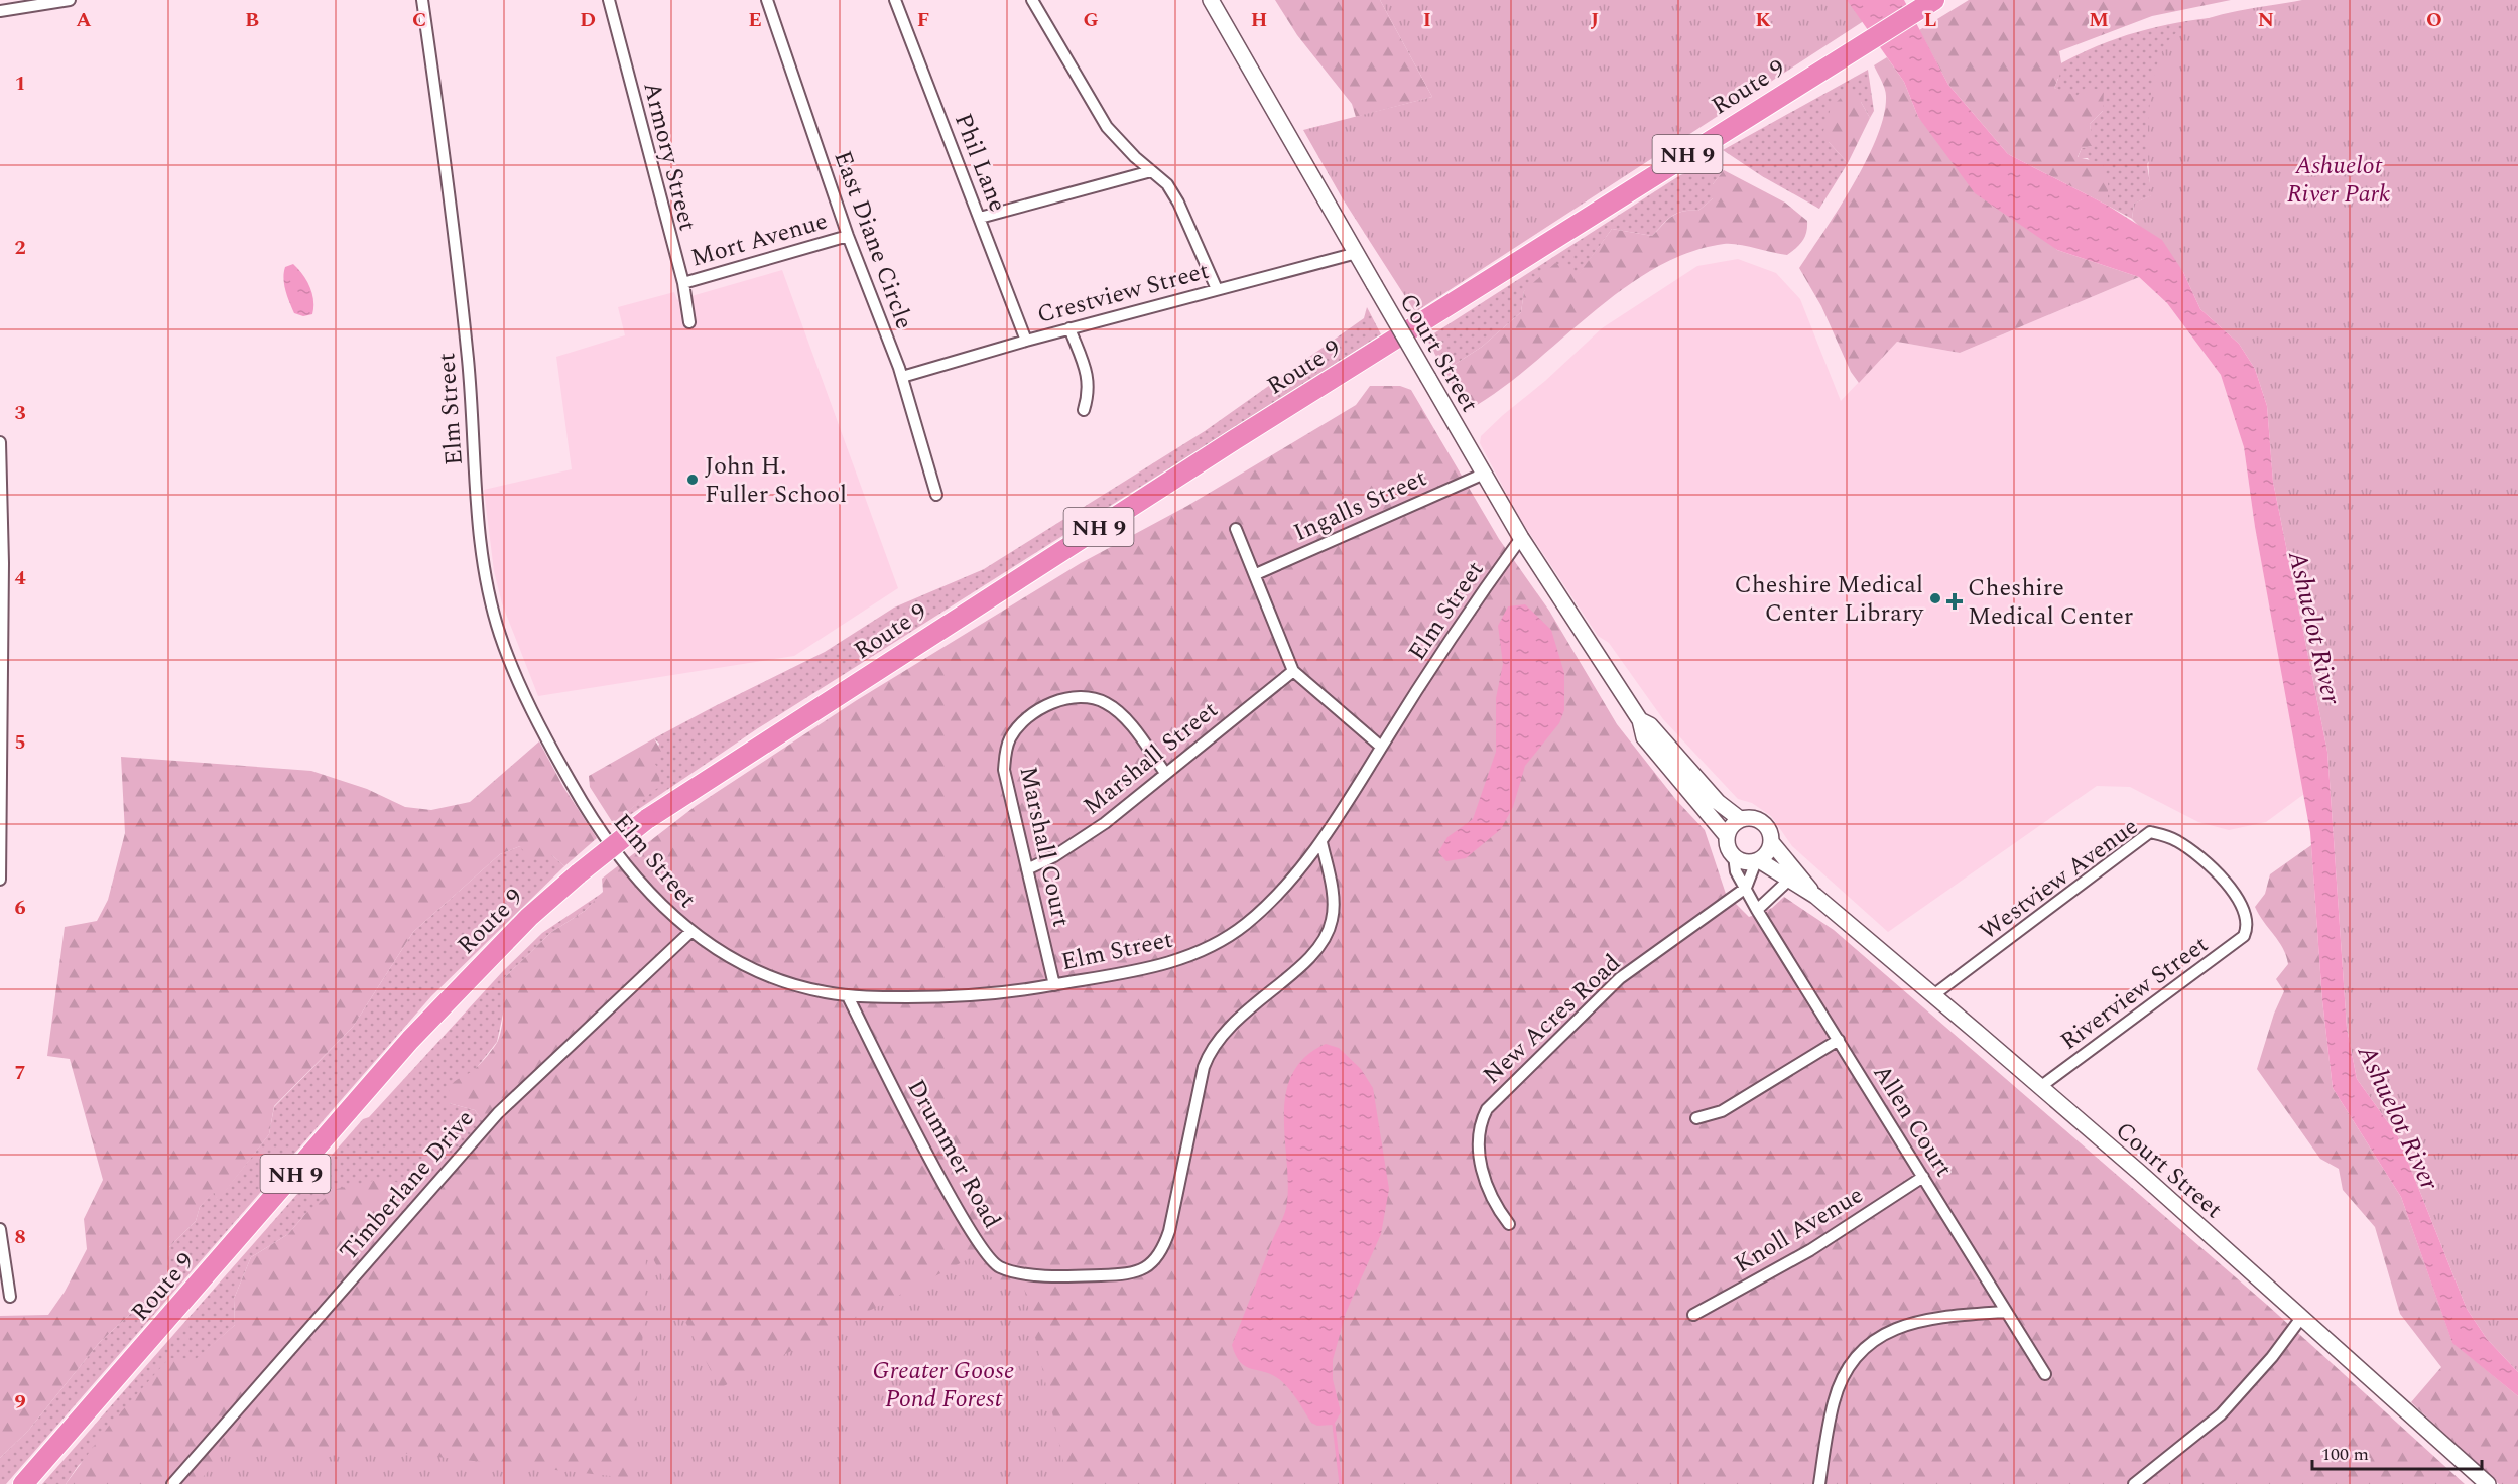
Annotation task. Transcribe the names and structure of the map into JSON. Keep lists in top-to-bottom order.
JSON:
{
  "streets": {
    "highway": ["Route 9", "NH 9"],
    "main road": ["Court Street"],
    "street": [
      "Armory Street",
      "Phil Lane",
      "Mort Avenue",
      "East Diane Circle",
      "Crestview Street",
      "Elm Street",
      "Ingalls Street",
      "Marshall Street",
      "Marshall Court",
      "Westview Avenue",
      "Riverview Street",
      "New Acres Road",
      "Allen Court",
      "Drummer Road",
      "Timberlane Drive",
      "Knoll Avenue"
    ]
  },
  "crossings": [
    ["Armory Street", "Mort Avenue"],
    ["Phil Lane", "Crestview Street"],
    ["Mort Avenue", "East Diane Circle"],
    ["East Diane Circle", "Crestview Street"],
    ["Crestview Street", "Court Street"],
    ["Court Street", "Elm Street"],
    ["Court Street", "Ingalls Street"],
    ["Court Street", "Westview Avenue"],
    ["Court Street", "Riverview Street"],
    ["Court Street", "Allen Court"],
    ["Elm Street", "Marshall Court"],
    ["Elm Street", "Drummer Road"],
    ["Elm Street", "Timberlane Drive"],
    ["Marshall Street", "Marshall Court"],
    ["Westview Avenue", "Riverview Street"],
    ["New Acres Road", "Allen Court"],
    ["Allen Court", "Knoll Avenue"]
  ],
  "water": ["Ashuelot River"],
  "parks": ["Ashuelot River Park", "Greater Goose Pond Forest"],
  "places": {
    "other": ["John H. Fuller School", "Cheshire Medical Center Library"],
    "health": ["Cheshire Medical Center"]
  },
  "scale_bar": "100 m",
  "grid": {
    "columns": [
      "A",
      "B",
      "C",
      "D",
      "E",
      "F",
      "G",
      "H",
      "I",
      "J",
      "K",
      "L",
      "M",
      "N",
      "O"
    ],
    "rows": [
      "1",
      "2",
      "3",
      "4",
      "5",
      "6",
      "7",
      "8",
      "9"
    ]
  }
}
